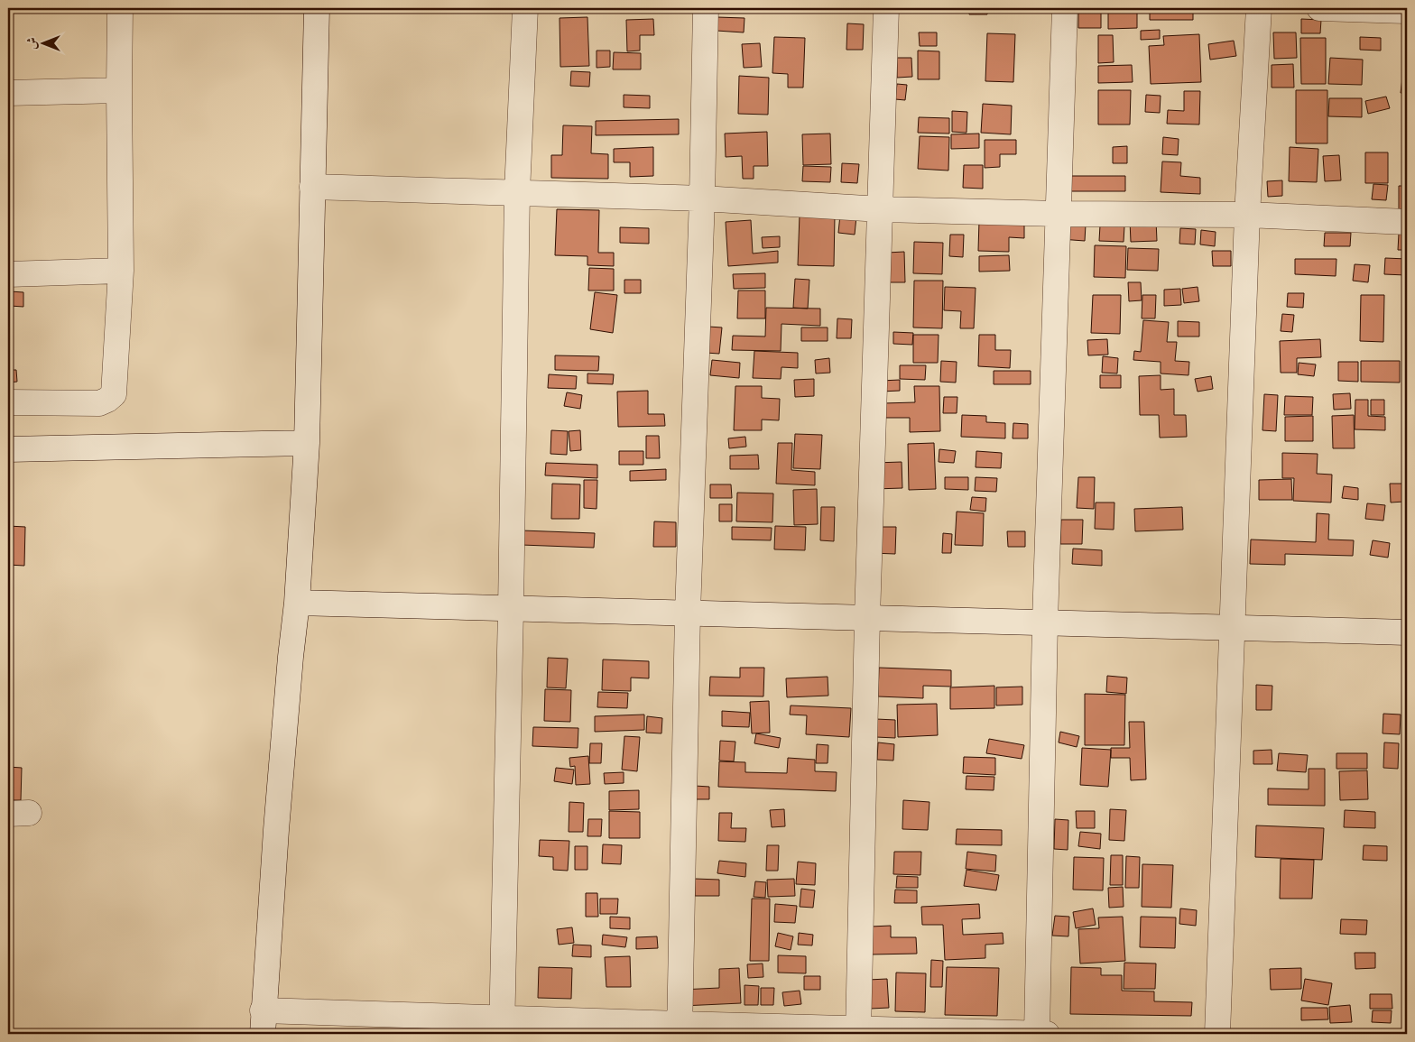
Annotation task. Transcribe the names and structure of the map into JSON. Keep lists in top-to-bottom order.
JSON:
{
  "north": "left"
}
